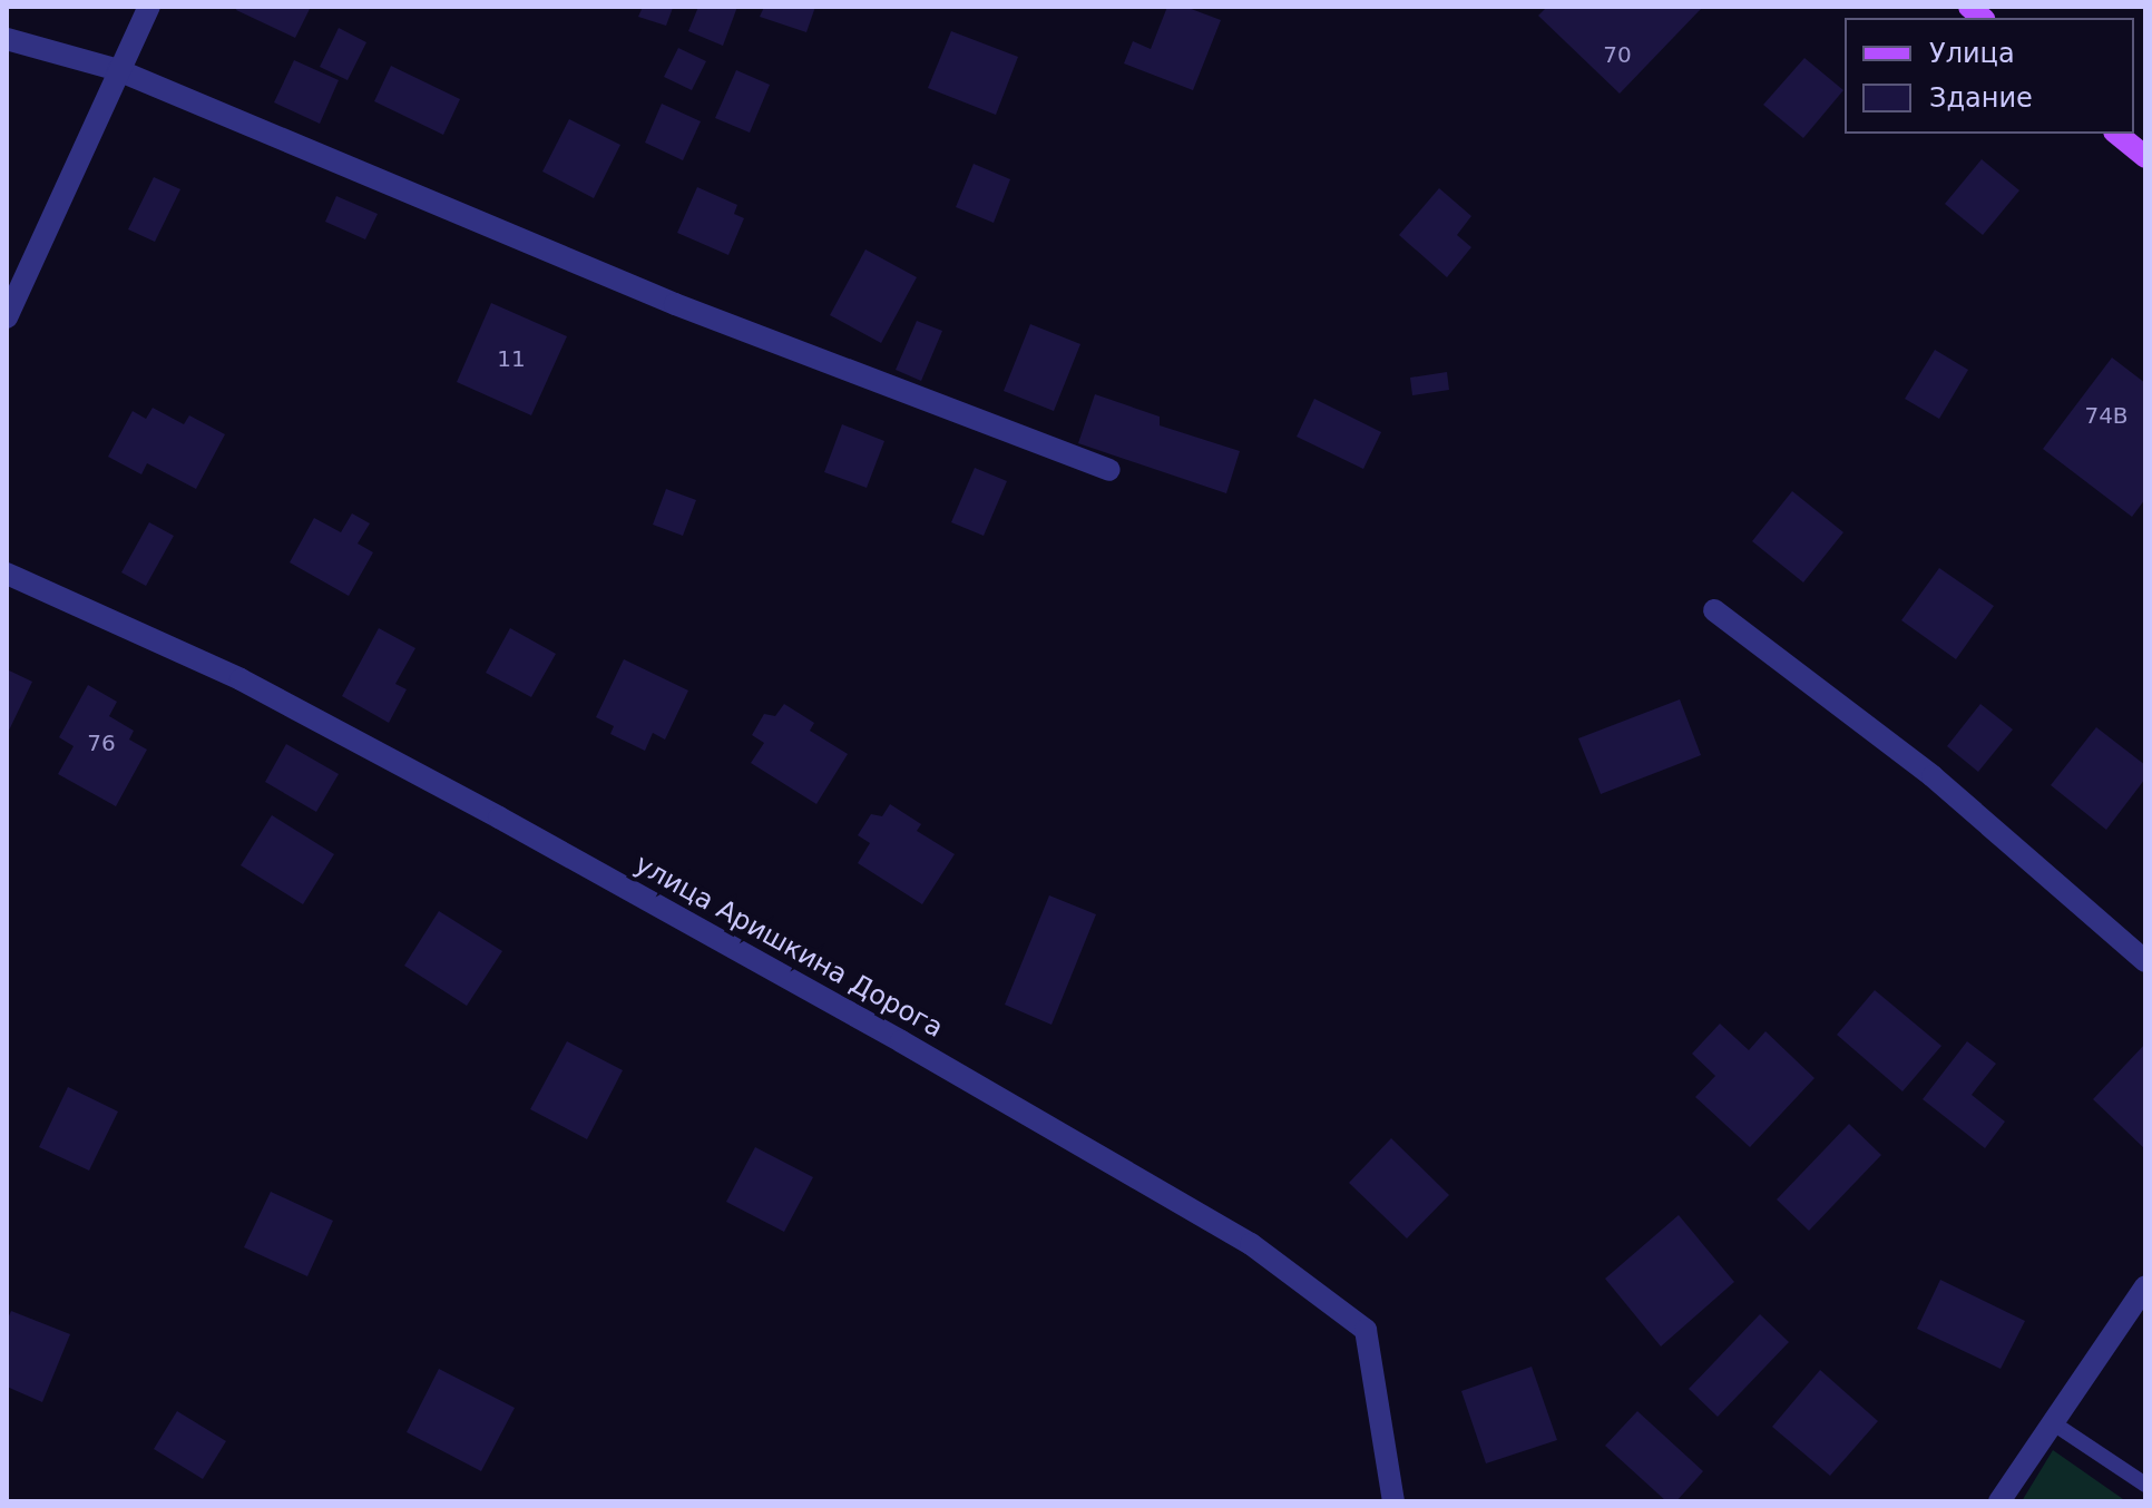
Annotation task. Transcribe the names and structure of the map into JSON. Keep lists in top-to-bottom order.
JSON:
{
  "streets": {
    "street": ["улица Аришкина Дорога"]
  },
  "house_numbers": [
    "70",
    "11",
    "74В",
    "76"
  ],
  "legend": ["Улица", "Здание"]
}
